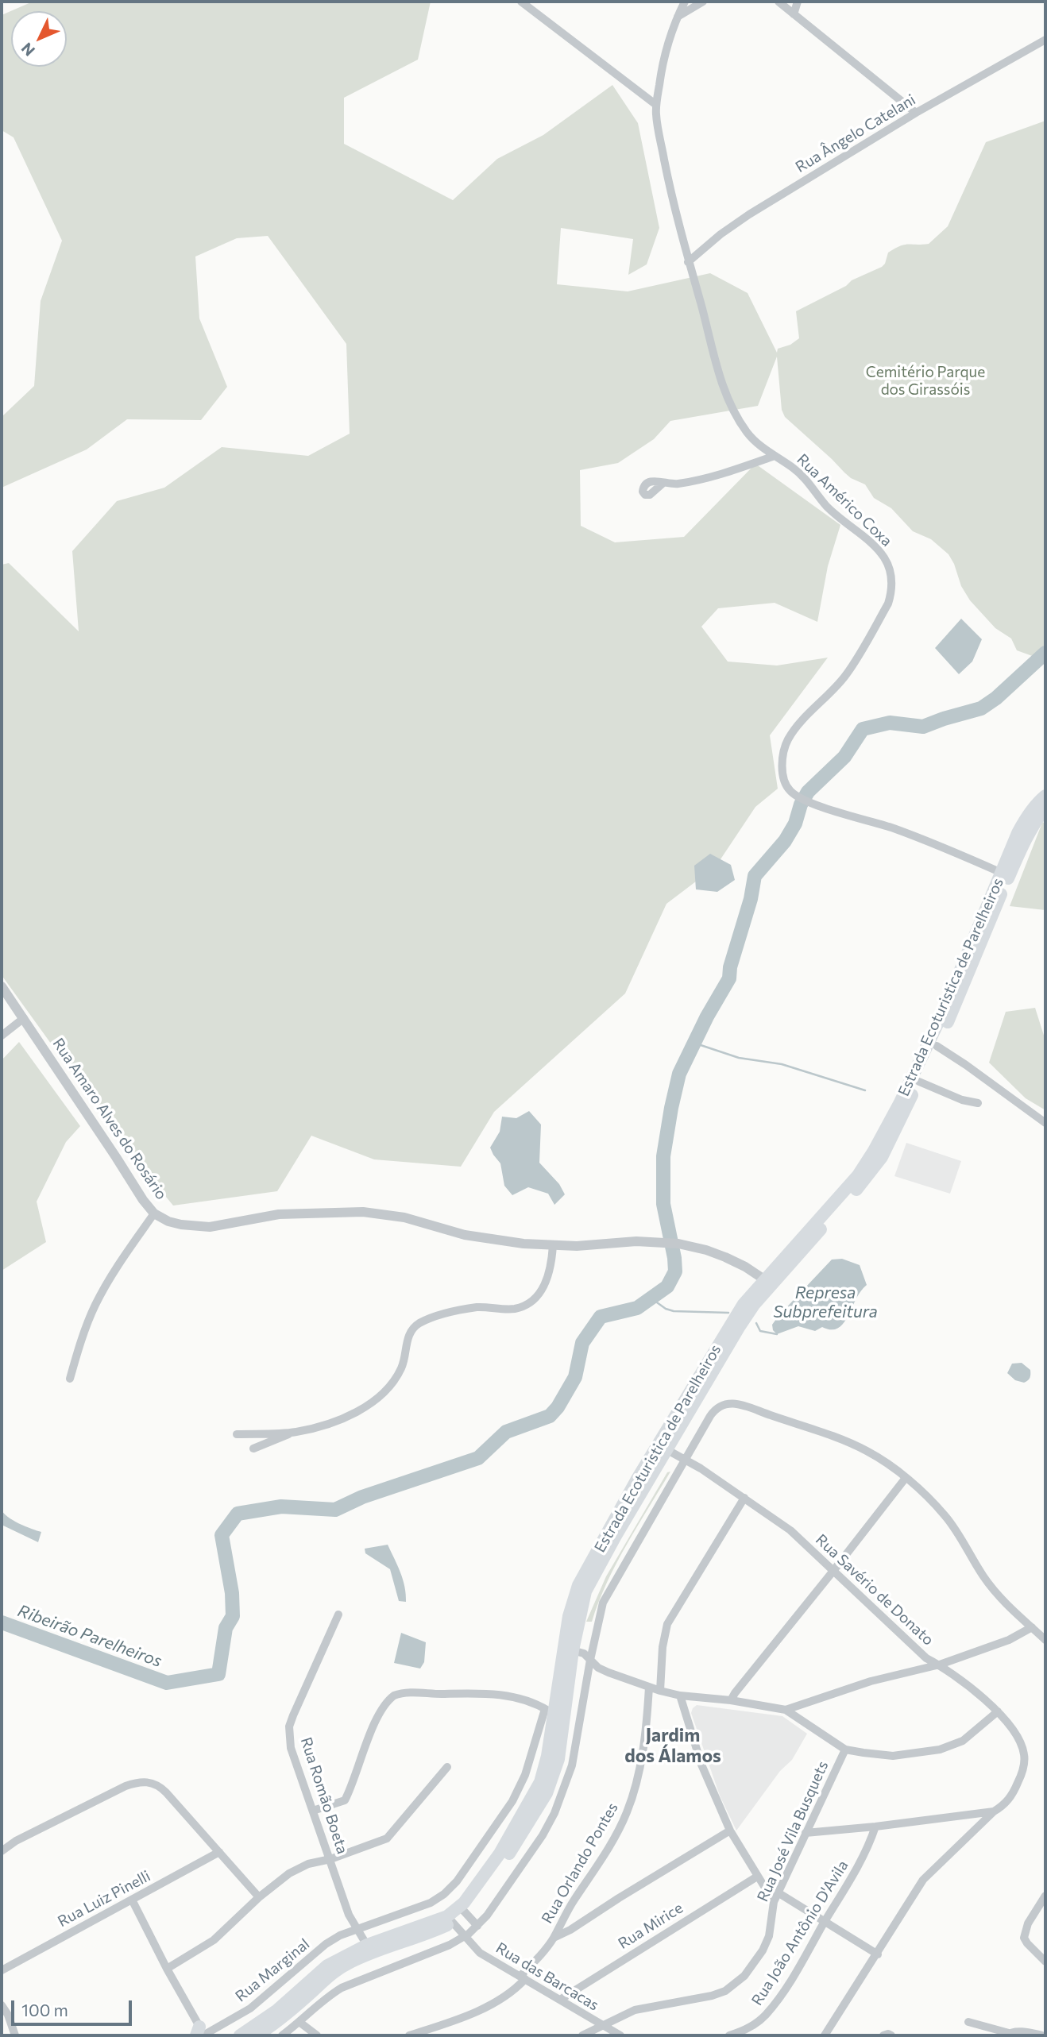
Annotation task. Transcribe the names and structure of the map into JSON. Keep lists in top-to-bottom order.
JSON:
{
  "streets": {
    "main road": ["Estrada Ecoturistica de Parelheiros"],
    "street": [
      "Rua Ângelo Catelani",
      "Rua Américo Coxa",
      "Rua Amaro Alves do Rosário",
      "Rua Savério de Donato",
      "Rua Romão Boeta",
      "Rua José Vila Busquets",
      "Rua Orlando Pontes",
      "Rua Luiz Pinelli",
      "Rua Mirice",
      "Rua João Antônio D'Avila",
      "Rua Marginal",
      "Rua das Barcacas"
    ]
  },
  "crossings": [
    ["Rua Ângelo Catelani", "Rua Américo Coxa"],
    ["Rua Américo Coxa", "Estrada Ecoturistica de Parelheiros"],
    ["Estrada Ecoturistica de Parelheiros", "Rua Amaro Alves do Rosário"],
    ["Estrada Ecoturistica de Parelheiros", "Rua Savério de Donato"],
    ["Estrada Ecoturistica de Parelheiros", "Rua Romão Boeta"],
    ["Estrada Ecoturistica de Parelheiros", "Rua Marginal"],
    ["Estrada Ecoturistica de Parelheiros", "Rua das Barcacas"],
    ["Rua Romão Boeta", "Rua Marginal"],
    ["Rua José Vila Busquets", "Rua das Barcacas"],
    ["Rua Orlando Pontes", "Rua das Barcacas"],
    ["Rua Mirice", "Rua das Barcacas"]
  ],
  "districts": ["Jardim dos Álamos"],
  "water": ["Represa Subprefeitura", "Ribeirão Parelheiros"],
  "parks": ["Cemitério Parque dos Girassóis"],
  "scale_bar": "100 m",
  "north": "bottom left"
}
